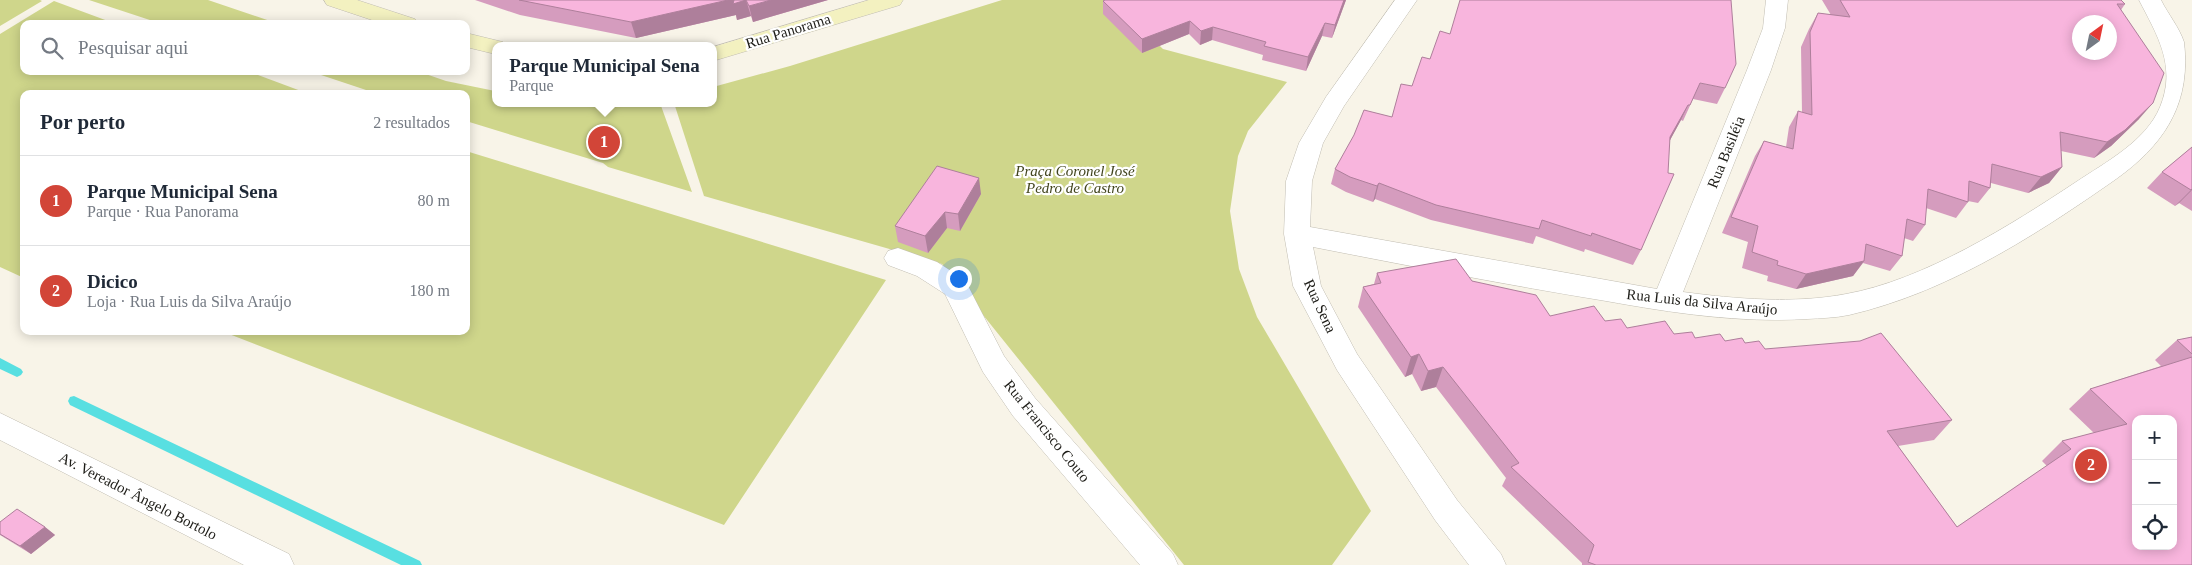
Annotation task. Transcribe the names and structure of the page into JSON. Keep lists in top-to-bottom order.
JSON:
{
  "streets": {
    "street": [
      "Rua Panorama",
      "Rua Basiléia",
      "Rua Luis da Silva Araújo",
      "Rua Sena",
      "Rua Francisco Couto",
      "Av. Vereador Ângelo Bortolo"
    ]
  },
  "crossings": [
    ["Rua Basiléia", "Rua Luis da Silva Araújo"],
    ["Rua Luis da Silva Araújo", "Rua Sena"]
  ],
  "parks": ["Praça Coronel José Pedro de Castro"],
  "north": "top right",
  "page": {
    "search": "Pesquisar aqui",
    "popup": ["Parque Municipal Sena", "Parque"],
    "heading": ["Por perto", "2 resultados"],
    "pins": ["1", "2"],
    "list": [
      {
        "mark": "1",
        "name": "Parque Municipal Sena",
        "note": "Parque · Rua Panorama",
        "value": "80 m"
      },
      {
        "mark": "2",
        "name": "Dicico",
        "note": "Loja · Rua Luis da Silva Araújo",
        "value": "180 m"
      }
    ],
    "map_buttons": ["+", "−"]
  }
}
